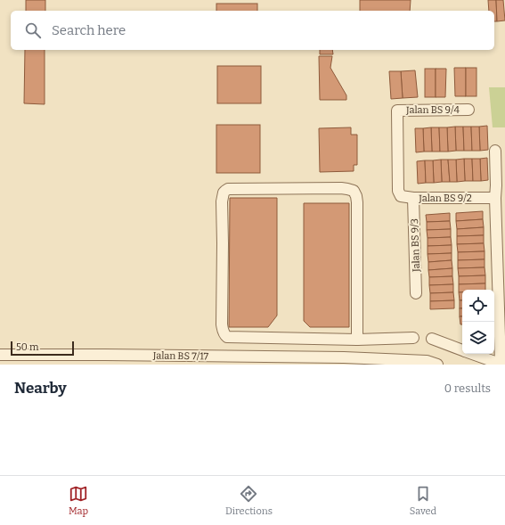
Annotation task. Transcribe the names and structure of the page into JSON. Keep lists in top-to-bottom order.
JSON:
{
  "streets": {
    "street": [
      "Jalan BS 9/4",
      "Jalan BS 9/2",
      "Jalan BS 9/3",
      "Jalan BS 7/17"
    ]
  },
  "crossings": [
    ["Jalan BS 9/4", "Jalan BS 9/2"],
    ["Jalan BS 9/2", "Jalan BS 9/3"]
  ],
  "scale_bar": "50 m",
  "page": {
    "search": "Search here",
    "scale": "50 m",
    "heading": ["Nearby", "0 results"],
    "nav": ["Map", "Directions", "Saved"]
  }
}
